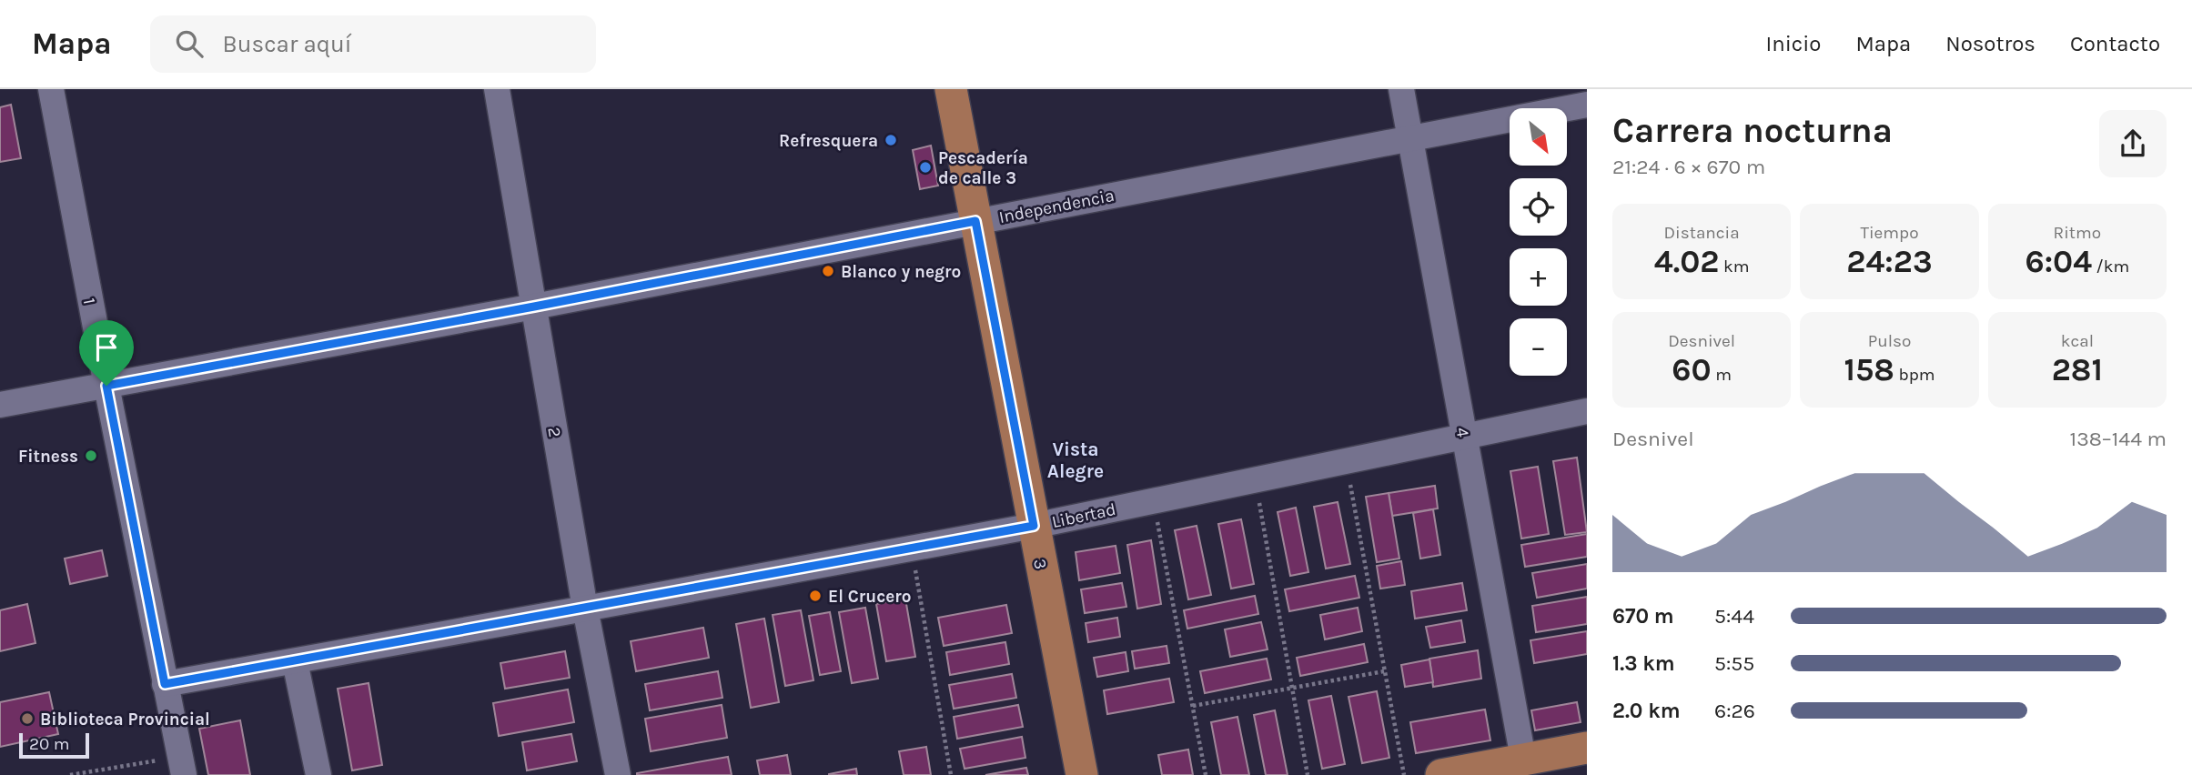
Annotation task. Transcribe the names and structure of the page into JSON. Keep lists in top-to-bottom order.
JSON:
{
  "streets": {
    "main road": ["3"],
    "street": [
      "Independencia",
      "1",
      "2",
      "4",
      "Libertad"
    ]
  },
  "crossings": [
    ["Independencia", "1"],
    ["Independencia", "2"],
    ["Independencia", "4"],
    ["Independencia", "3"],
    ["1", "Libertad"],
    ["2", "Libertad"],
    ["4", "Libertad"],
    ["Libertad", "3"]
  ],
  "districts": ["Vista Alegre"],
  "places": [
    "Refresquera",
    "Pescadería de calle 3",
    "Blanco y negro",
    "Fitness",
    "El Crucero",
    "Biblioteca Provincial"
  ],
  "scale_bar": "20 m",
  "north": "bottom right",
  "page": {
    "header": "Mapa",
    "search": "Buscar aquí",
    "nav": [
      "Inicio",
      "Mapa",
      "Nosotros",
      "Contacto"
    ],
    "heading": ["Carrera nocturna", "21:24 · 6 × 670 m"],
    "map_buttons": ["+", "−"],
    "stats": [
      ["Distancia", "4.02 km"],
      ["Tiempo", "24:23"],
      ["Ritmo", "6:04 /km"],
      ["Desnivel", "60 m"],
      ["Pulso", "158 bpm"],
      ["kcal", "281"]
    ],
    "chart": ["Desnivel", "138–144 m"],
    "list": [
      {
        "name": "670 m",
        "note": "5:44"
      },
      {
        "name": "1.3 km",
        "note": "5:55"
      },
      {
        "name": "2.0 km",
        "note": "6:26"
      }
    ],
    "scale": "20 m"
  }
}
